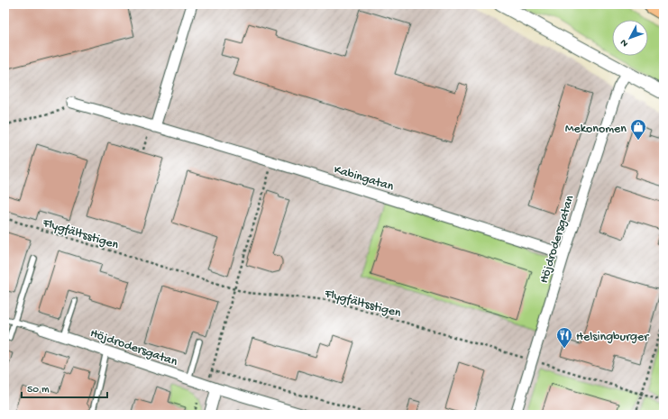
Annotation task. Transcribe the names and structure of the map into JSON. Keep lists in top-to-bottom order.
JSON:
{
  "streets": {
    "street": ["Kabingatan", "Höjdrodersgatan"],
    "path": ["Flygfältsstigen"]
  },
  "crossings": [
    ["Kabingatan", "Höjdrodersgatan"],
    ["Flygfältsstigen", "Höjdrodersgatan"]
  ],
  "places": {
    "shop": ["Mekonomen"],
    "restaurant": ["Helsingburger"]
  },
  "scale_bar": "50 m",
  "north": "bottom left"
}
